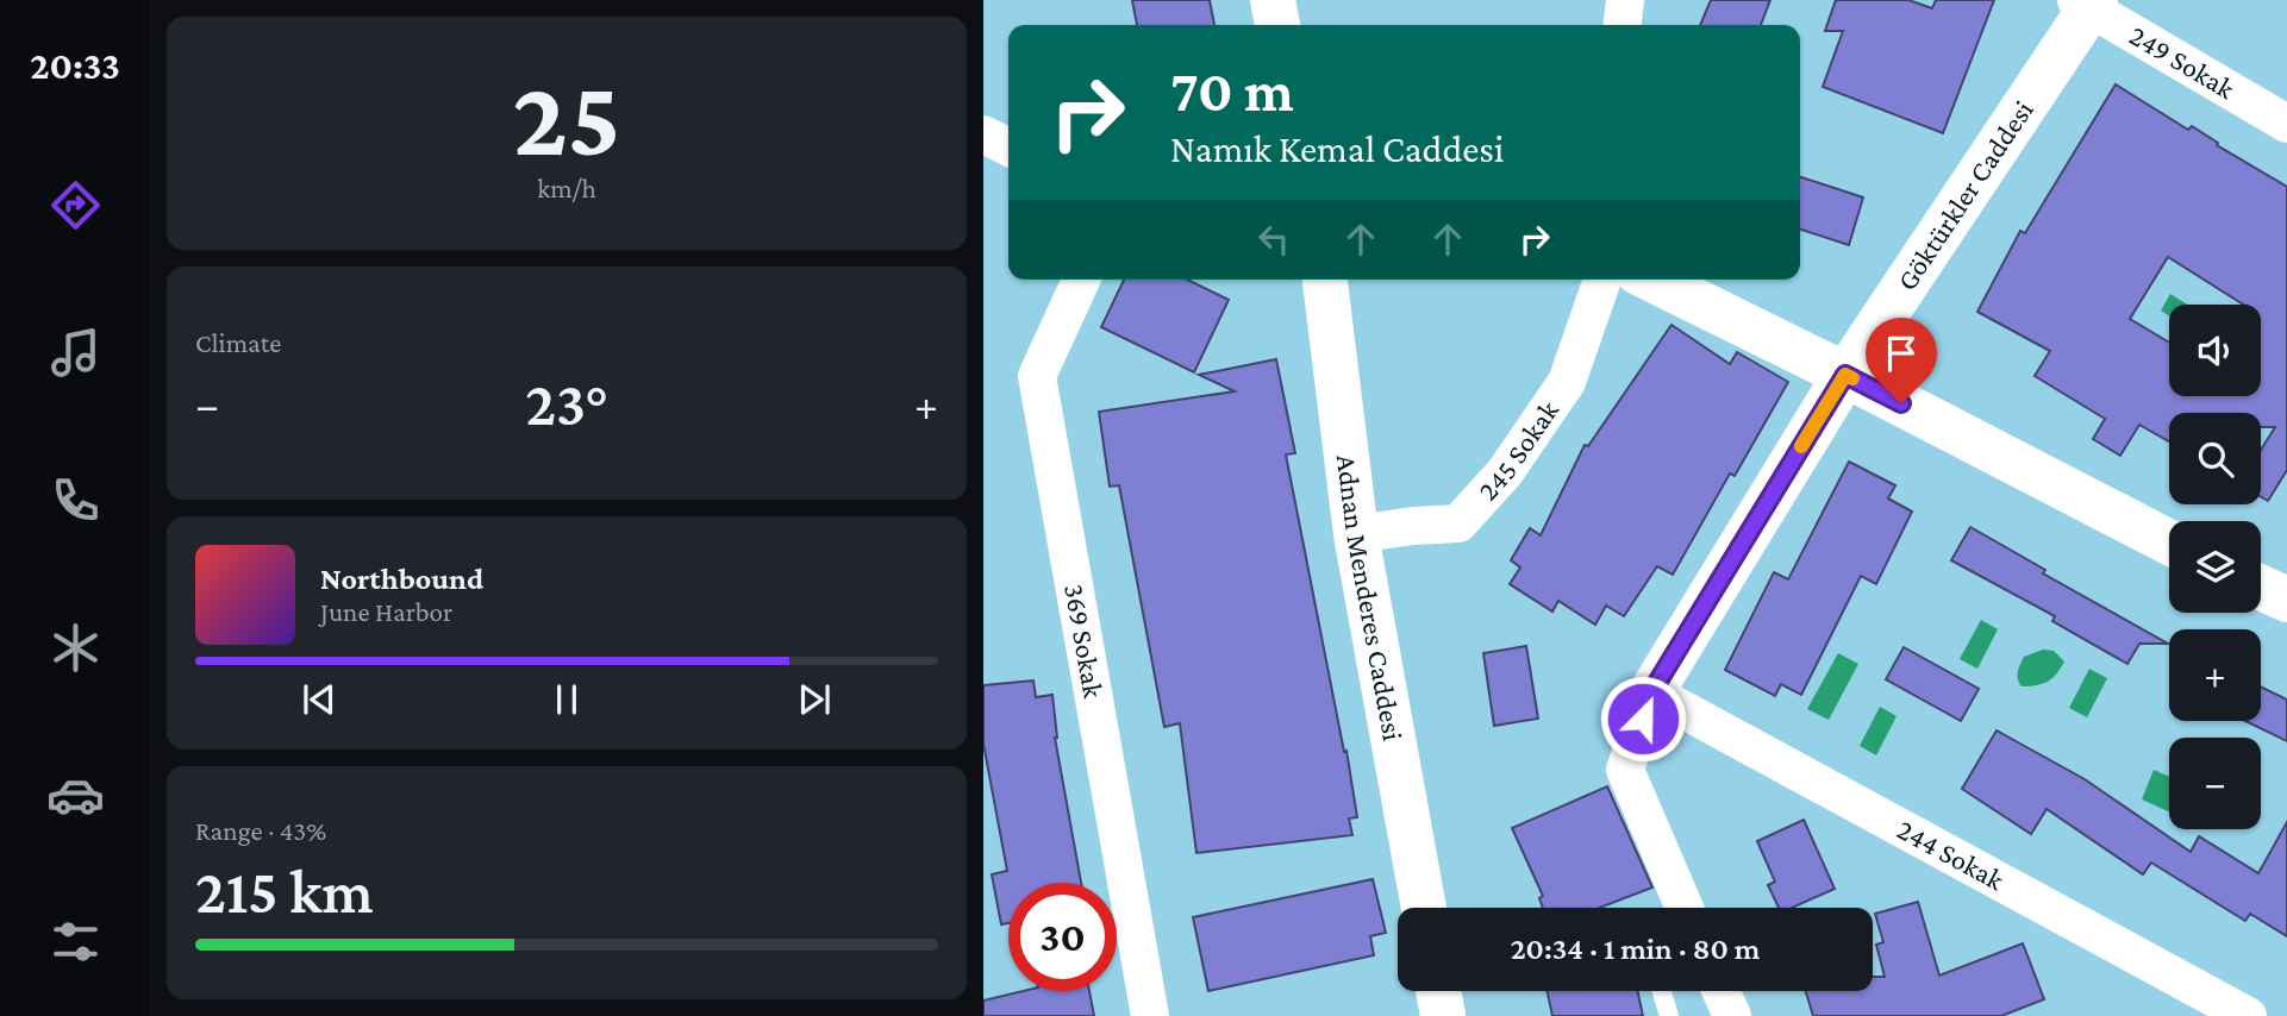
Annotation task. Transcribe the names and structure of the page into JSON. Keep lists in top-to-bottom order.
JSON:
{
  "streets": {
    "street": [
      "249 Sokak",
      "Göktürkler Caddesi",
      "245 Sokak",
      "Adnan Menderes Caddesi",
      "369 Sokak",
      "244 Sokak"
    ]
  },
  "crossings": [
    ["249 Sokak", "Göktürkler Caddesi"],
    ["Göktürkler Caddesi", "244 Sokak"],
    ["245 Sokak", "Adnan Menderes Caddesi"]
  ],
  "page": {
    "tabs": "20:33",
    "tile": [
      ["25", "km/h"],
      "Climate",
      ["Range · 43%", "215 km"]
    ],
    "turn": ["70 m", "Namık Kemal Caddesi"],
    "map_buttons": ["+", "−"],
    "heat": ["−", "23°", "+"],
    "song": ["Northbound", "June Harbor"],
    "limit": "30",
    "trip": "20:34 · 1 min · 80 m"
  }
}
